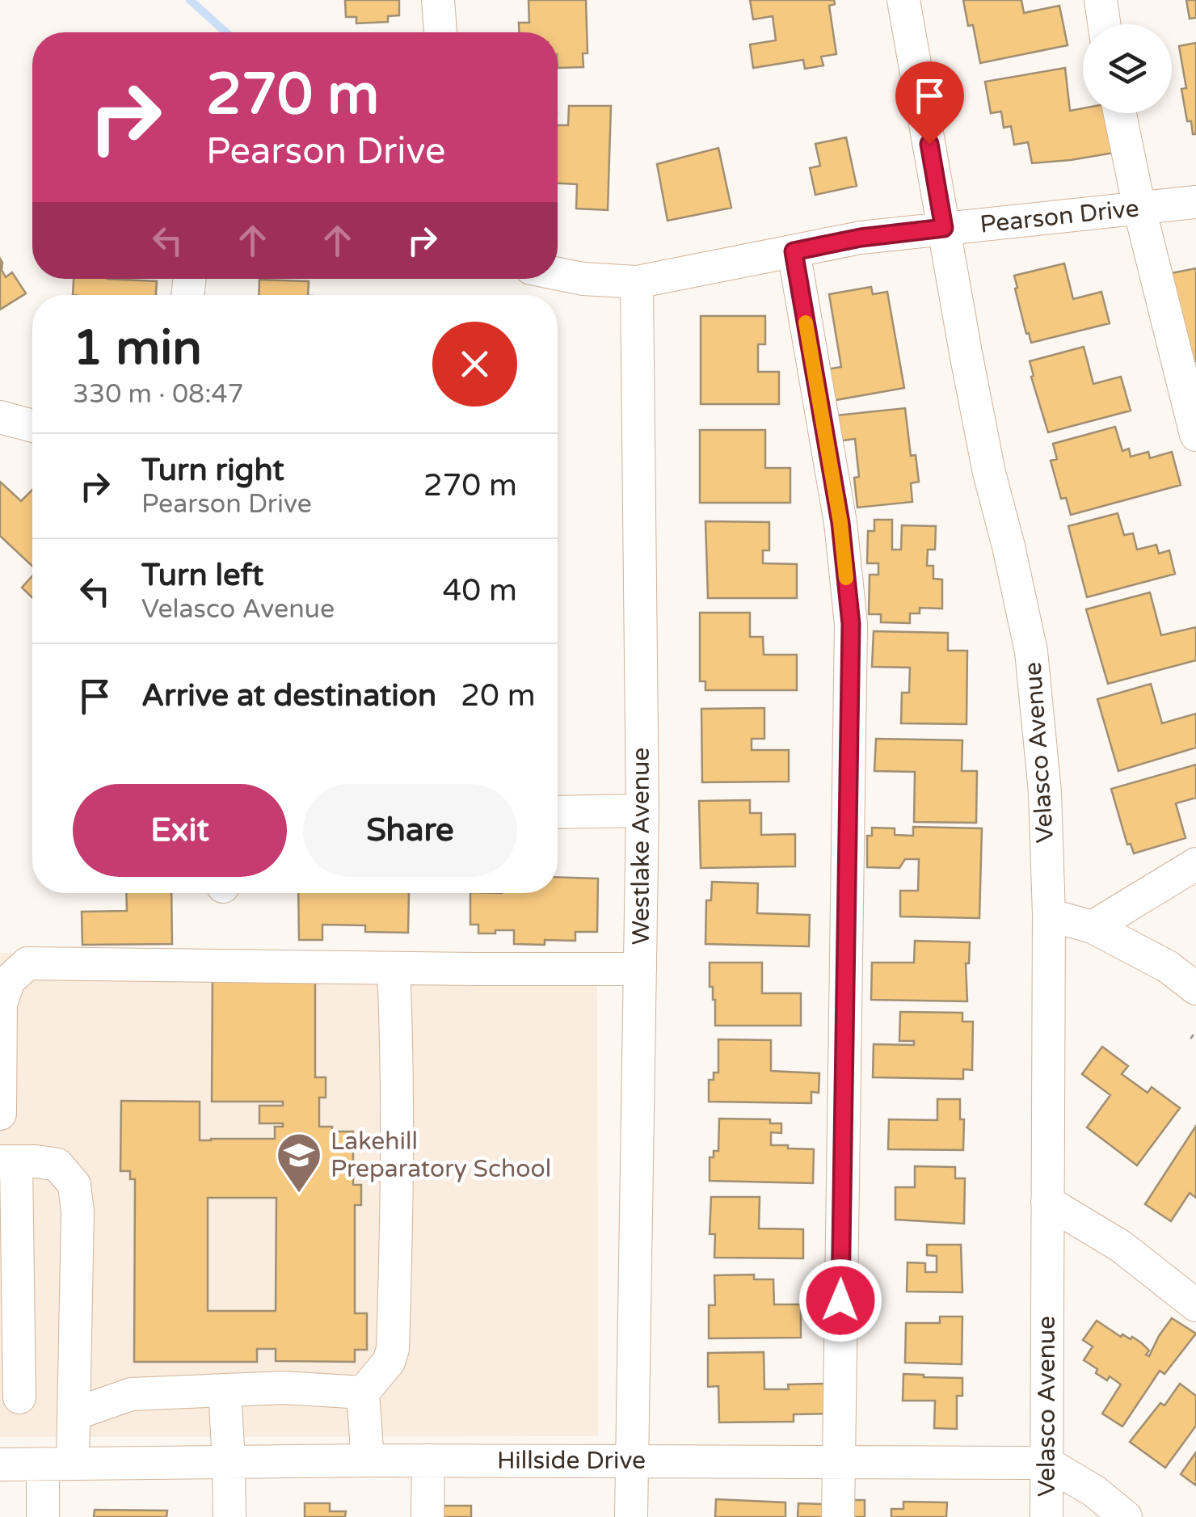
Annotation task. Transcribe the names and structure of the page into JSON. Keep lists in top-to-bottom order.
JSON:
{
  "streets": {
    "street": [
      "Pearson Drive",
      "Velasco Avenue",
      "Westlake Avenue",
      "Hillside Drive"
    ]
  },
  "crossings": [
    ["Pearson Drive", "Velasco Avenue"],
    ["Pearson Drive", "Westlake Avenue"],
    ["Velasco Avenue", "Hillside Drive"],
    ["Westlake Avenue", "Hillside Drive"]
  ],
  "places": {
    "school or university": ["Lakehill Preparatory School"]
  },
  "page": {
    "turn": ["270 m", "Pearson Drive"],
    "heading": ["1 min", "330 m · 08:47"],
    "list": [
      {
        "name": "Turn right",
        "note": "Pearson Drive",
        "value": "270 m"
      },
      {
        "name": "Turn left",
        "note": "Velasco Avenue",
        "value": "40 m"
      },
      {
        "name": "Arrive at destination",
        "value": "20 m"
      }
    ],
    "buttons": ["Exit", "Share"]
  }
}
